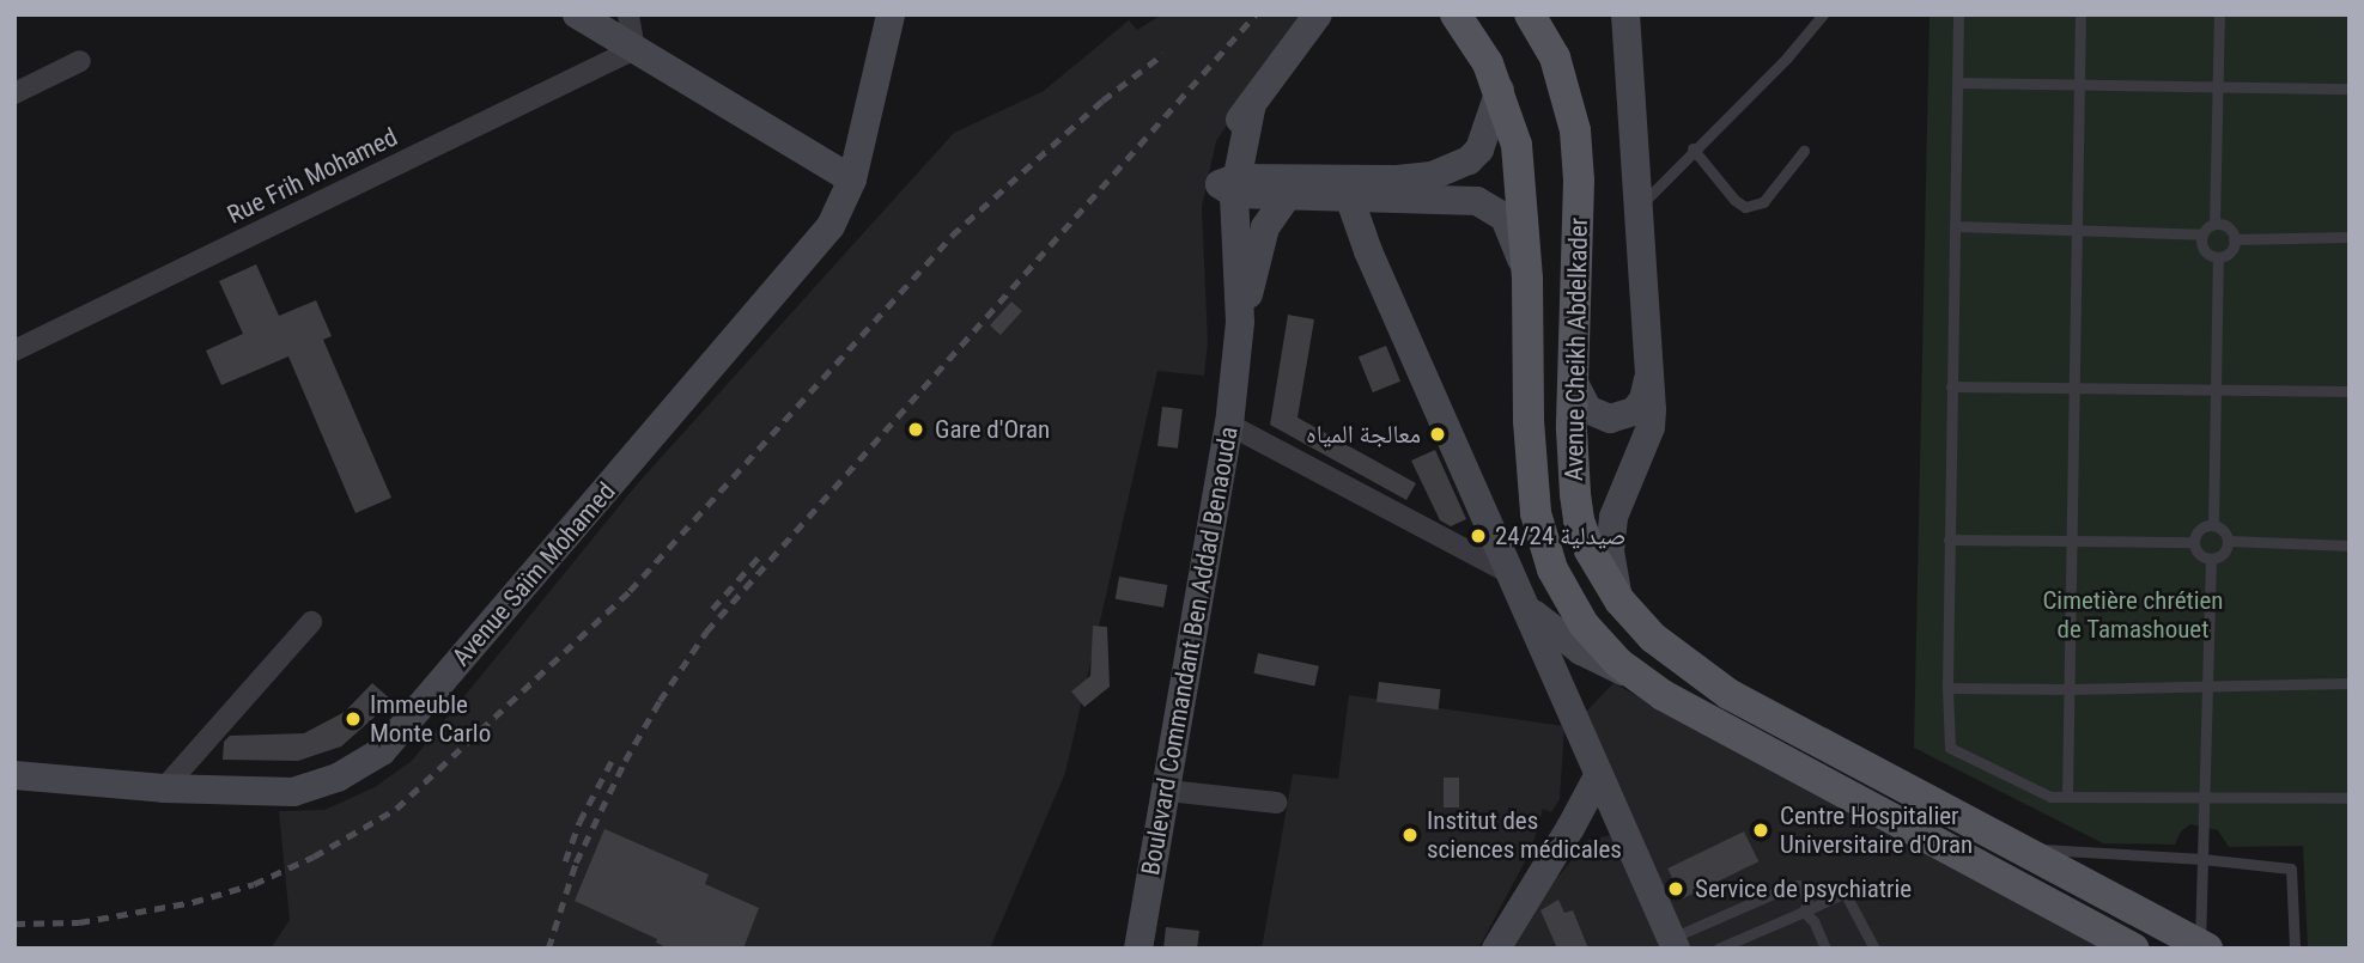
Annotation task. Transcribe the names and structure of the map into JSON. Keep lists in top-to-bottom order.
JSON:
{
  "streets": {
    "main road": ["Avenue Cheikh Abdelkader"],
    "street": ["Rue Frih Mohamed", "Avenue Saïm Mohamed", "Boulevard Commandant Ben Addad Benaouda"]
  },
  "parks": ["Cimetière chrétien de Tamashouet"],
  "places": [
    "Gare d'Oran",
    "معالجة المياه",
    "صيدلية 24/24",
    "Immeuble Monte Carlo",
    "Centre Hospitalier Universitaire d'Oran",
    "Institut des sciences médicales",
    "Service de psychiatrie"
  ]
}
